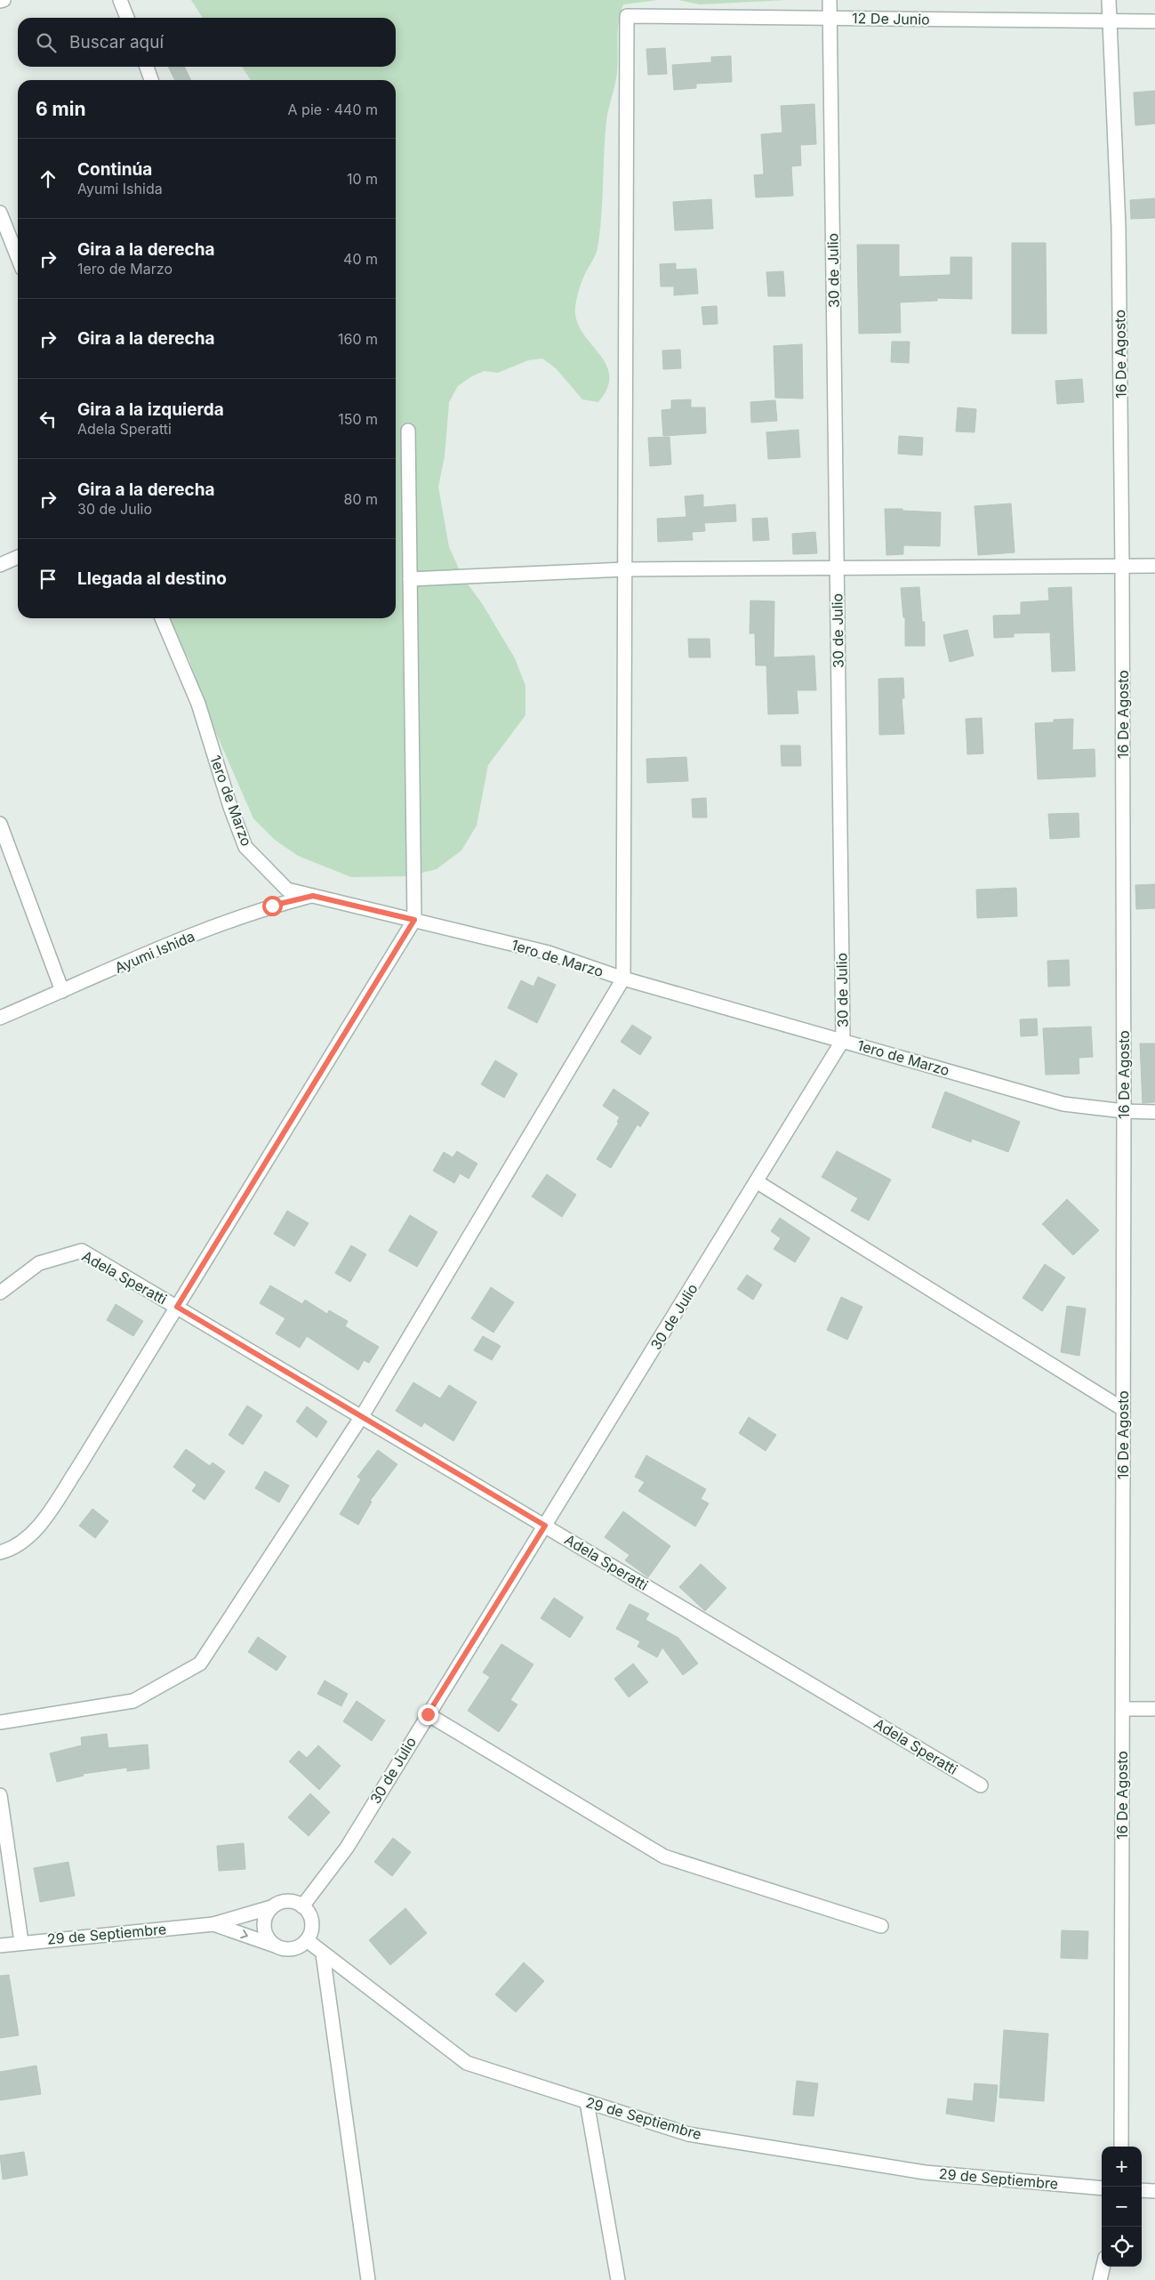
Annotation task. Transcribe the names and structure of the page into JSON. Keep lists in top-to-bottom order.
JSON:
{
  "streets": {
    "street": [
      "12 De Junio",
      "30 de Julio",
      "16 De Agosto",
      "1ero de Marzo",
      "Ayumi Ishida",
      "Adela Speratti",
      "29 de Septiembre"
    ]
  },
  "crossings": [
    ["12 De Junio", "30 de Julio"],
    ["12 De Junio", "16 De Agosto"],
    ["30 de Julio", "1ero de Marzo"],
    ["30 de Julio", "Adela Speratti"],
    ["30 de Julio", "29 de Septiembre"],
    ["16 De Agosto", "1ero de Marzo"],
    ["1ero de Marzo", "Ayumi Ishida"]
  ],
  "page": {
    "search": "Buscar aquí",
    "heading": ["6 min", "A pie · 440 m"],
    "list": [
      ["Continúa", "Ayumi Ishida", "10 m"],
      ["Gira a la derecha", "1ero de Marzo", "40 m"],
      ["Gira a la derecha", "160 m"],
      ["Gira a la izquierda", "Adela Speratti", "150 m"],
      ["Gira a la derecha", "30 de Julio", "80 m"],
      "Llegada al destino"
    ],
    "map_buttons": ["+", "−"]
  }
}
